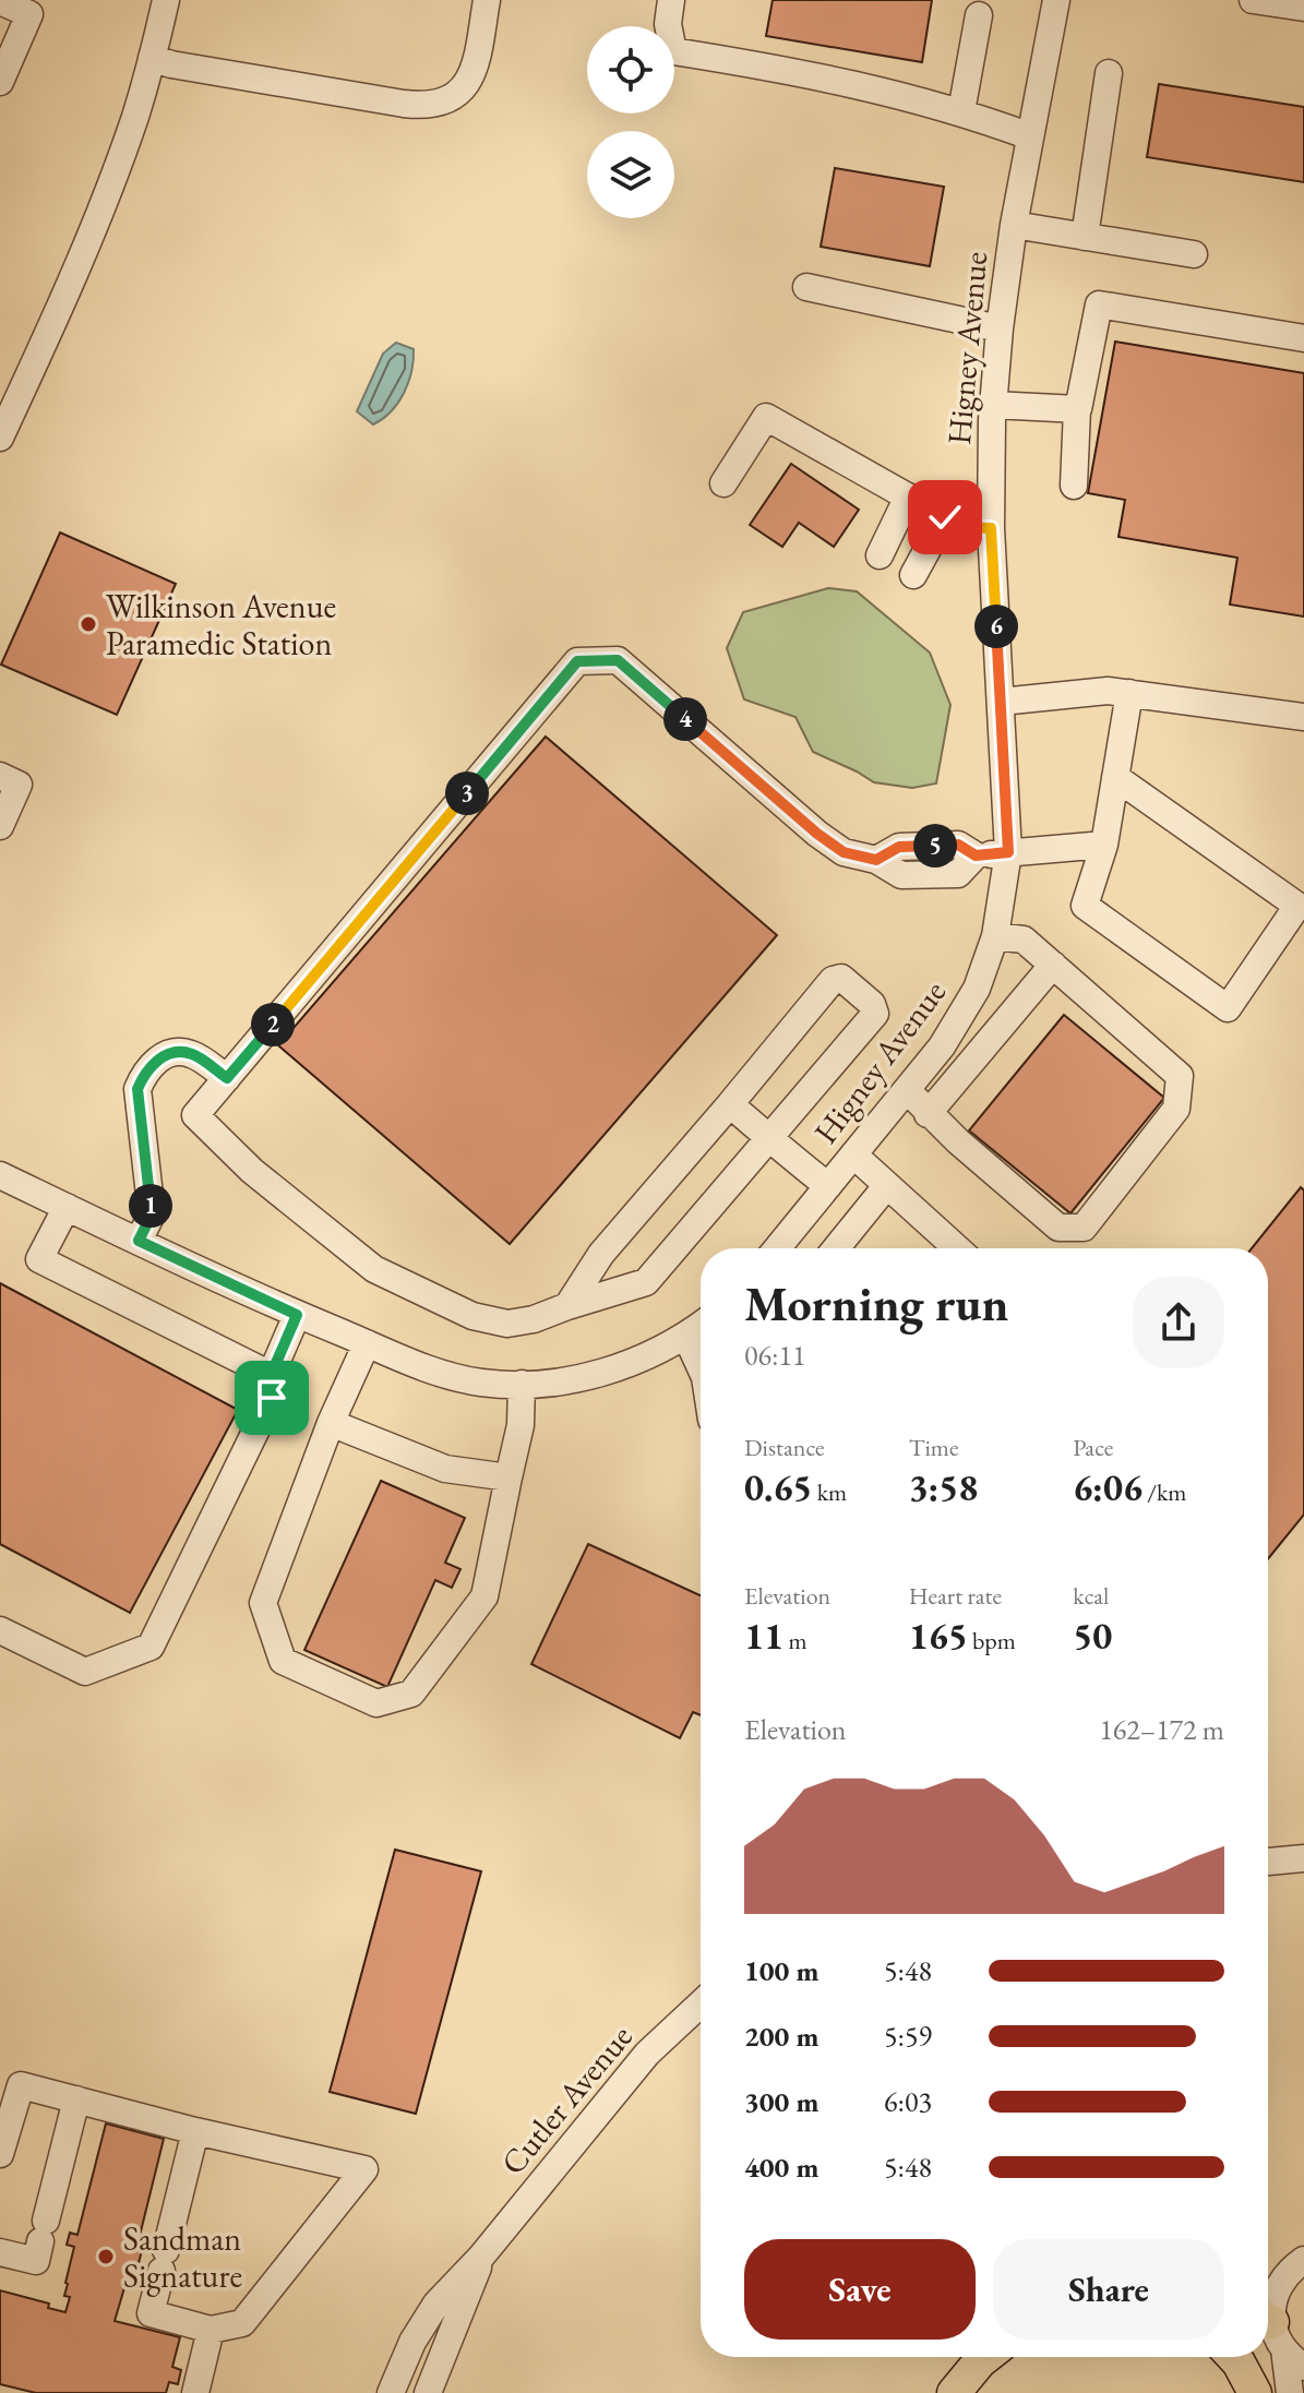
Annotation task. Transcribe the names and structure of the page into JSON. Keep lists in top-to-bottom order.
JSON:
{
  "streets": {
    "street": ["Higney Avenue", "Cutler Avenue"]
  },
  "places": ["Wilkinson Avenue Paramedic Station", "Sandman Signature"],
  "page": {
    "pins": [
      "6",
      "4",
      "3",
      "5",
      "2",
      "1"
    ],
    "heading": ["Morning run", "06:11"],
    "stats": [
      ["Distance", "0.65 km"],
      ["Time", "3:58"],
      ["Pace", "6:06 /km"],
      ["Elevation", "11 m"],
      ["Heart rate", "165 bpm"],
      ["kcal", "50"]
    ],
    "chart": ["Elevation", "162–172 m"],
    "list": [
      {
        "name": "100 m",
        "note": "5:48"
      },
      {
        "name": "200 m",
        "note": "5:59"
      },
      {
        "name": "300 m",
        "note": "6:03"
      },
      {
        "name": "400 m",
        "note": "5:48"
      }
    ],
    "buttons": ["Save", "Share"]
  }
}
